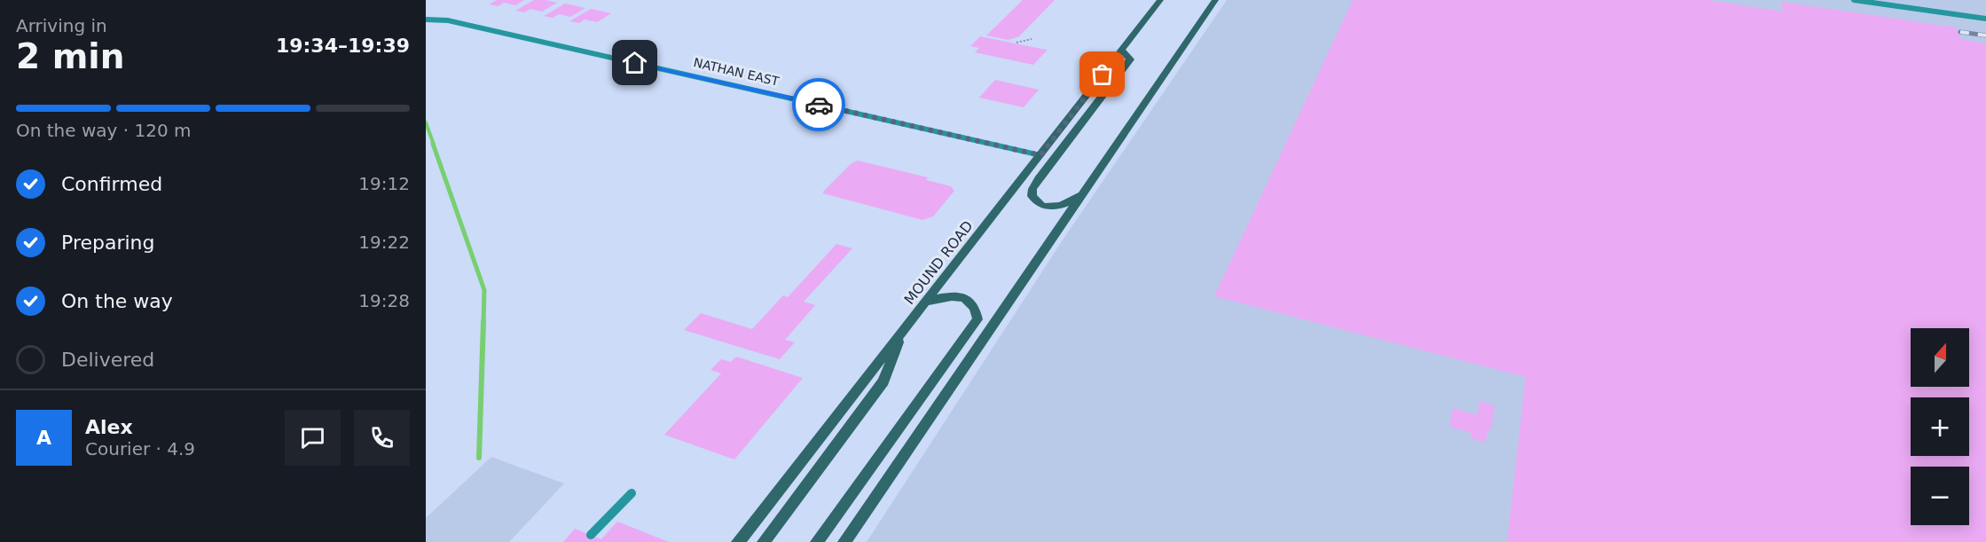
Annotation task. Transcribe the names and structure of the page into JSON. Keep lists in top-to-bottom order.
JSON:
{
  "streets": {
    "main road": ["MOUND ROAD"],
    "street": ["NATHAN EAST"]
  },
  "crossings": [
    ["NATHAN EAST", "MOUND ROAD"]
  ],
  "north": "top",
  "page": {
    "heading": ["2 min", "Arriving in", "19:34–19:39"],
    "panel": ["Alex", "Courier · 4.9"],
    "bar": "On the way · 120 m",
    "list": [
      ["Confirmed", "19:12"],
      ["Preparing", "19:22"],
      ["On the way", "19:28"],
      "Delivered"
    ],
    "map_buttons": ["+", "−"],
    "round": "A"
  }
}
